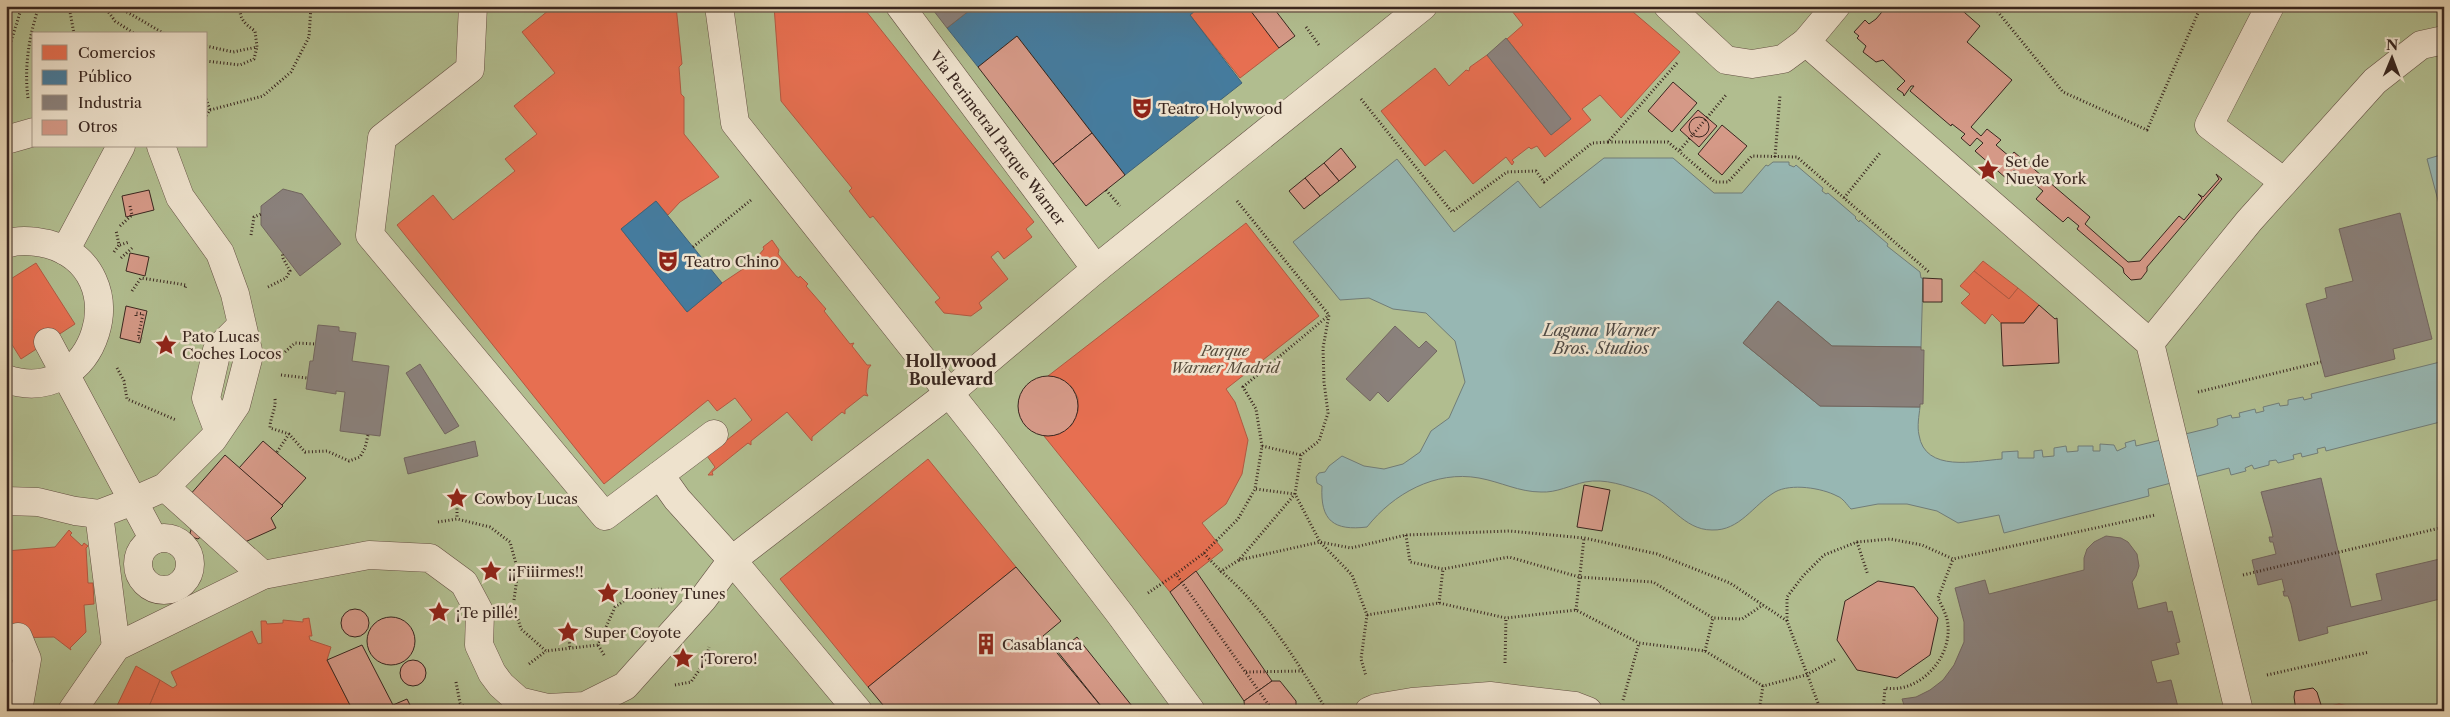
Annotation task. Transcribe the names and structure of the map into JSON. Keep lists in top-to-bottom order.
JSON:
{
  "streets": {
    "street": ["Via Perimetral Parque Warner"]
  },
  "districts": ["Hollywood Boulevard"],
  "water": ["Laguna Warner Bros. Studios"],
  "parks": ["Parque Warner Madrid"],
  "places": {
    "theatre": ["Teatro Holywood", "Teatro Chino"],
    "place": [
      "Set de Nueva York",
      "Pato Lucas Coches Locos",
      "Cowboy Lucas",
      "¡¡Fiiirmes!!",
      "Looney Tunes",
      "¡Te pillé!",
      "Super Coyote",
      "¡Torero!"
    ],
    "building": ["Casablanca"]
  },
  "legend": [
    "Comercios",
    "Público",
    "Industria",
    "Otros"
  ],
  "north": "top"
}
